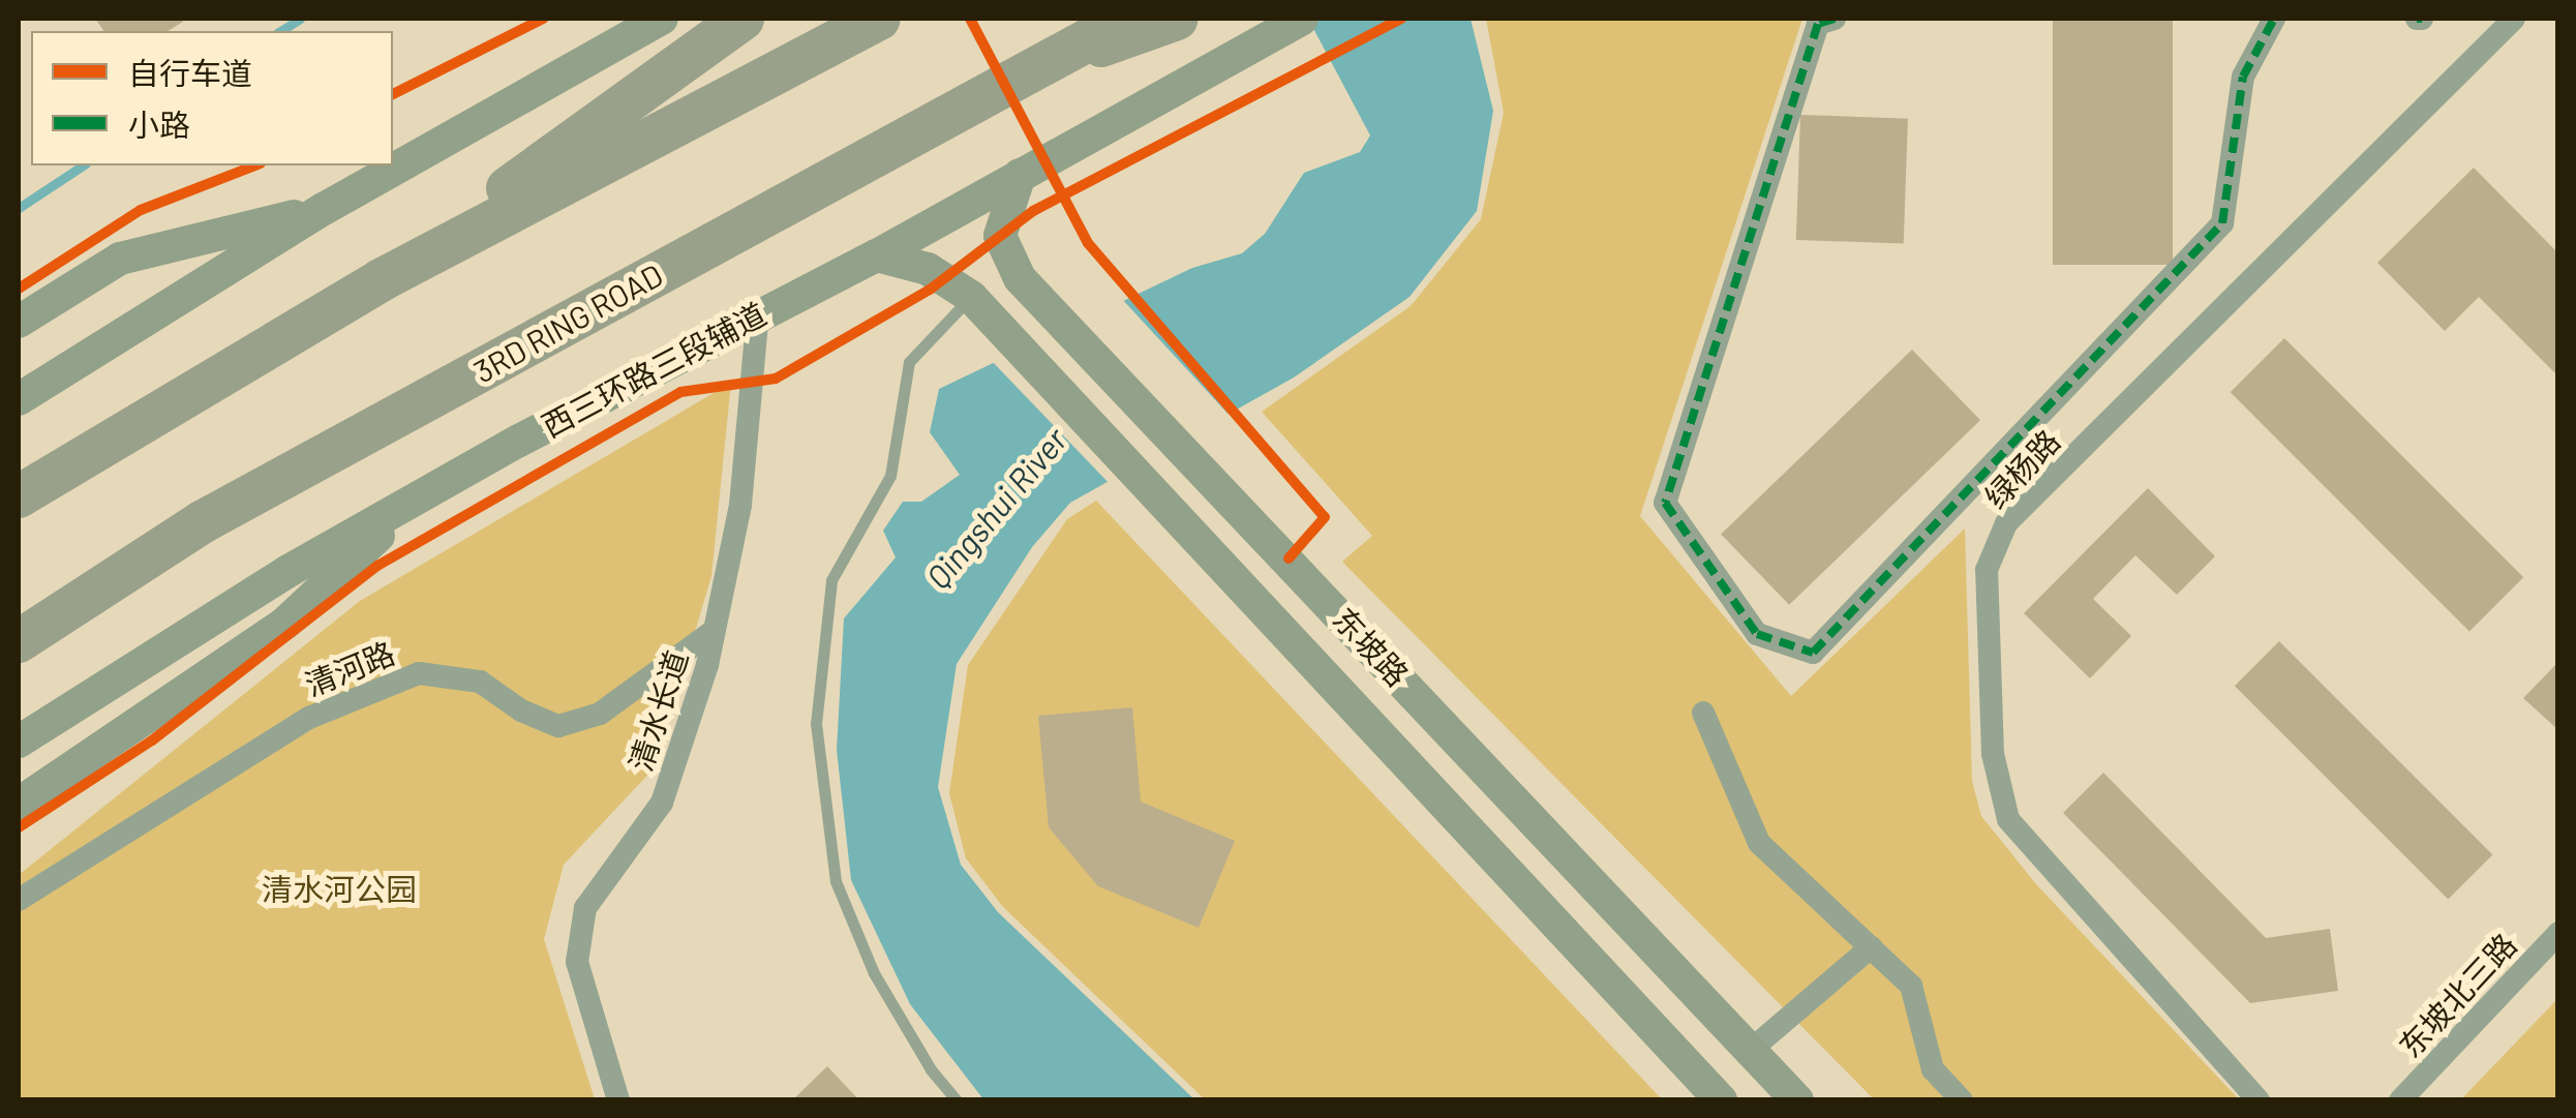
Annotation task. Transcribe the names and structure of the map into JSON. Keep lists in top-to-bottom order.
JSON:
{
  "streets": {
    "highway": ["3RD RING ROAD"],
    "main road": ["西三环路三段辅道", "东坡路"],
    "street": [
      "绿杨路",
      "清河路",
      "清水长道",
      "东坡北三路"
    ]
  },
  "crossings": [
    ["西三环路三段辅道", "东坡路"],
    ["西三环路三段辅道", "清水长道"],
    ["清河路", "清水长道"]
  ],
  "water": ["Qingshui River"],
  "parks": ["清水河公园"],
  "legend": ["自行车道", "小路"]
}
